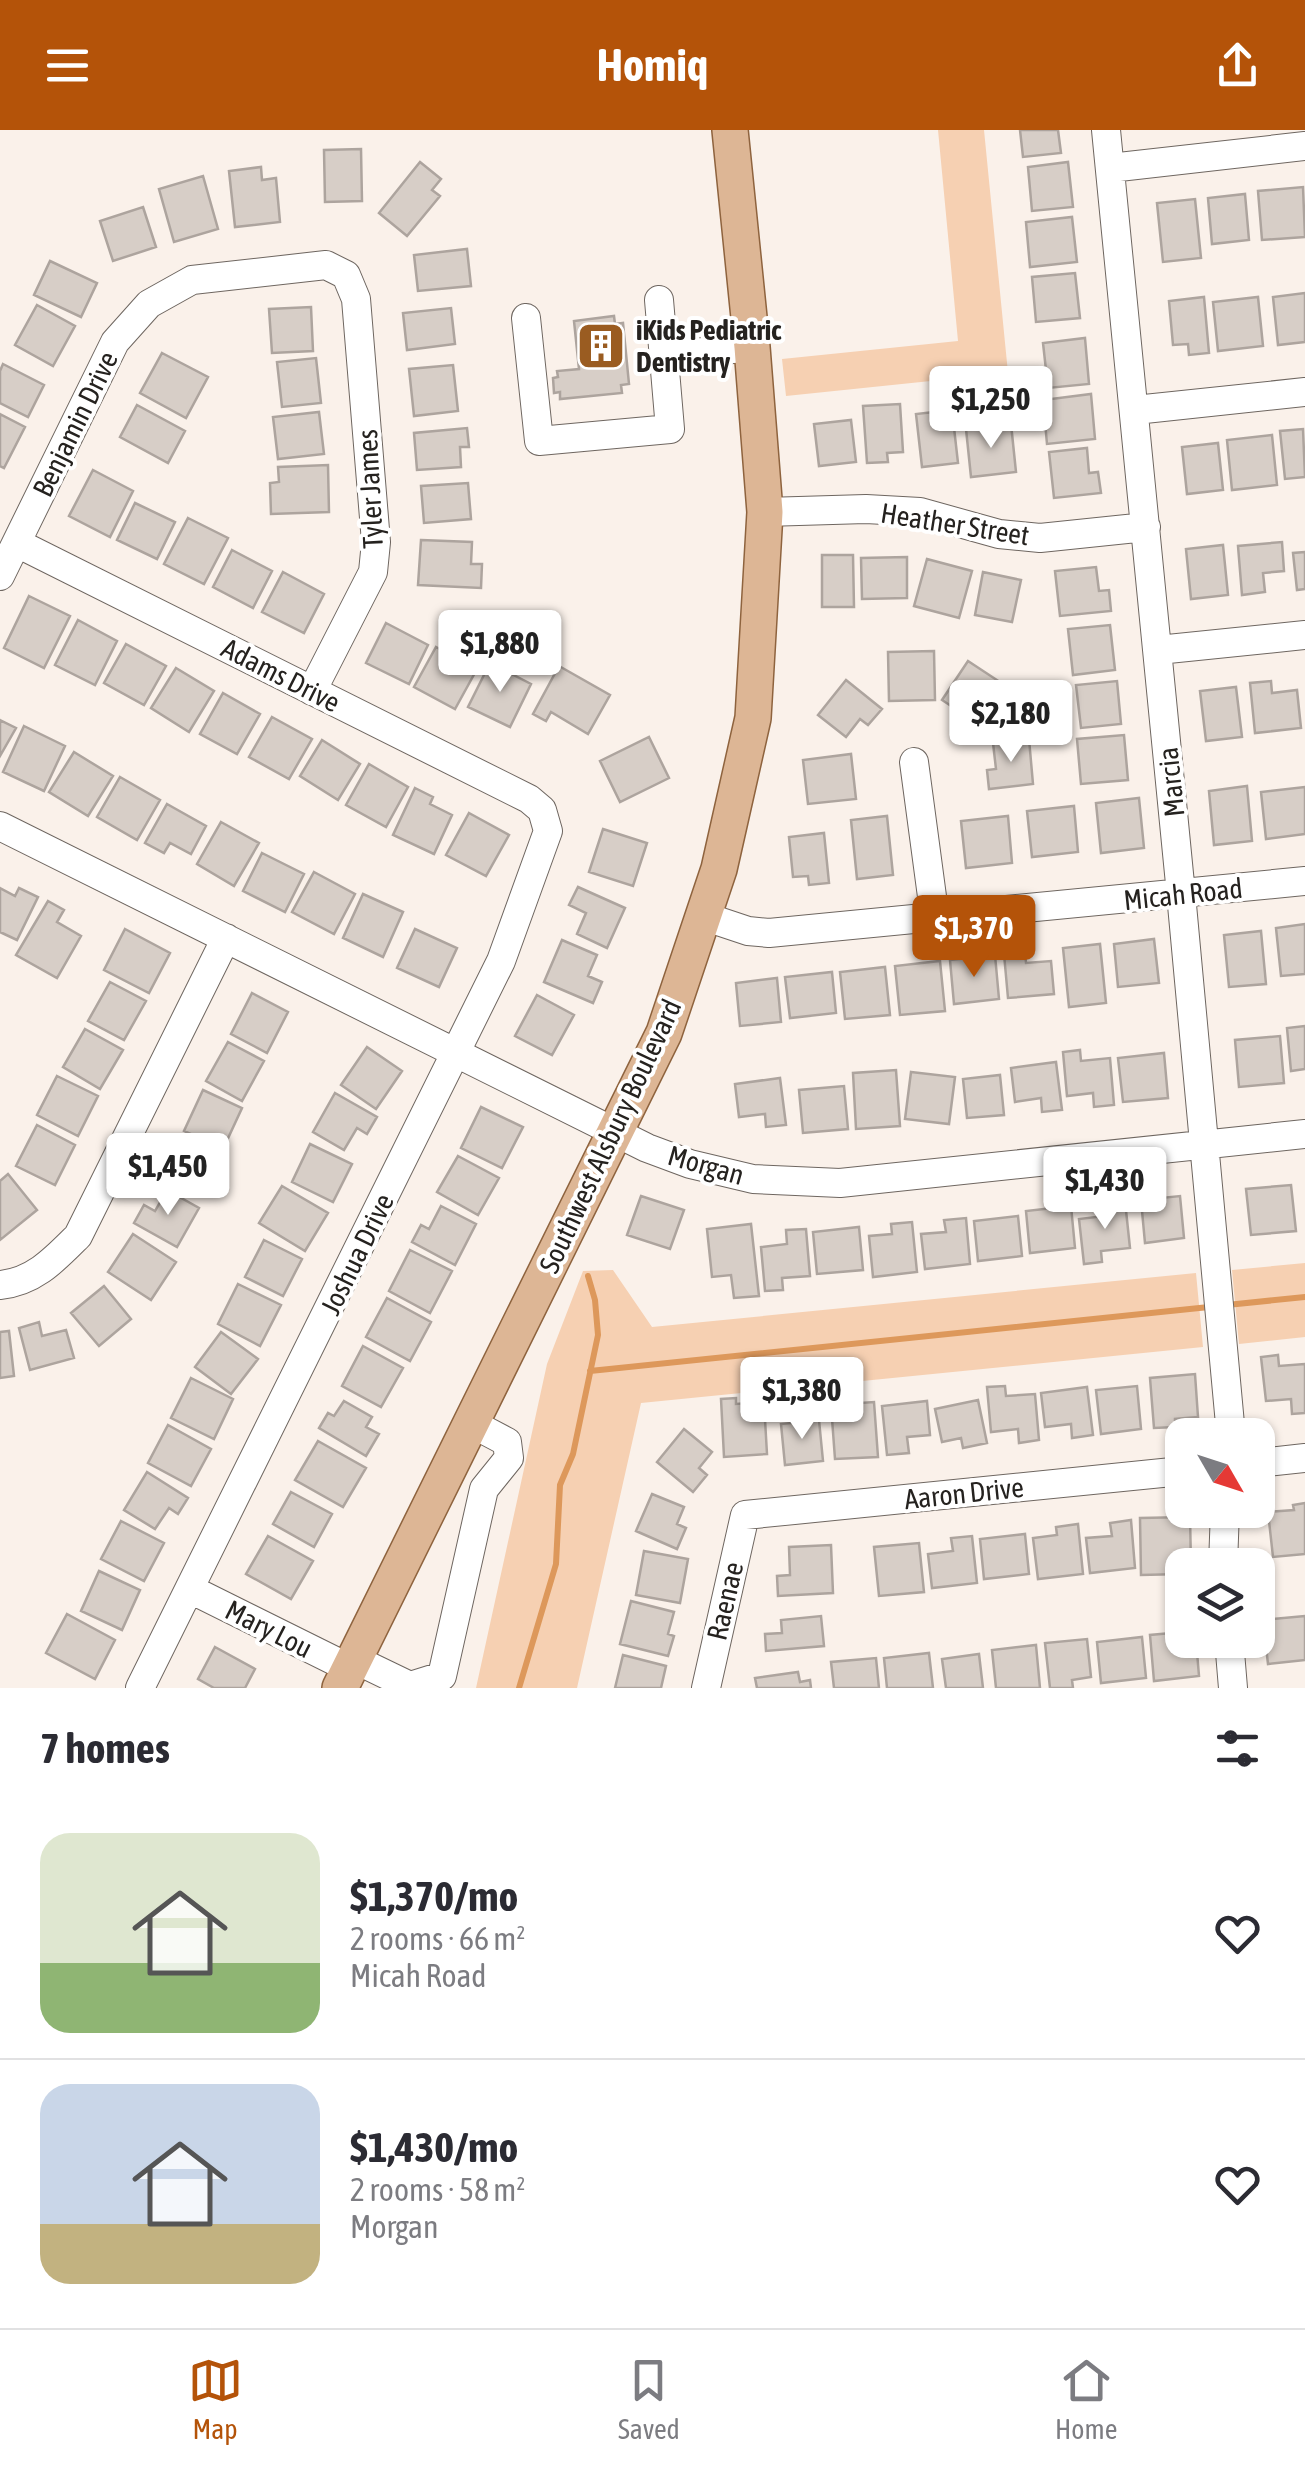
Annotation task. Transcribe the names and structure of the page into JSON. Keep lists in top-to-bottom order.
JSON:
{
  "streets": {
    "main road": ["Southwest Alsbury Boulevard"],
    "street": [
      "Benjamin Drive",
      "Tyler James",
      "Heather Street",
      "Adams Drive",
      "Marcia",
      "Micah Road",
      "Morgan",
      "Joshua Drive",
      "Aaron Drive",
      "Raenae",
      "Mary Lou"
    ]
  },
  "crossings": [
    ["Benjamin Drive", "Tyler James"],
    ["Benjamin Drive", "Adams Drive"],
    ["Tyler James", "Adams Drive"],
    ["Heather Street", "Marcia"],
    ["Heather Street", "Southwest Alsbury Boulevard"],
    ["Adams Drive", "Joshua Drive"],
    ["Marcia", "Micah Road"],
    ["Marcia", "Morgan"],
    ["Micah Road", "Southwest Alsbury Boulevard"],
    ["Southwest Alsbury Boulevard", "Morgan"],
    ["Southwest Alsbury Boulevard", "Mary Lou"],
    ["Morgan", "Joshua Drive"],
    ["Joshua Drive", "Mary Lou"],
    ["Aaron Drive", "Raenae"]
  ],
  "places": {
    "building": ["iKids Pediatric Dentistry"]
  },
  "north": "bottom right",
  "page": {
    "header": "Homiq",
    "price": [
      "$1,250",
      "$1,880",
      "$2,180",
      "$1,370",
      "$1,450",
      "$1,430",
      "$1,380"
    ],
    "heading": "7 homes",
    "list": [
      {
        "name": "$1,370/mo",
        "note": "2 rooms · 66 m² · Micah Road"
      },
      {
        "name": "$1,430/mo",
        "note": "2 rooms · 58 m² · Morgan"
      }
    ],
    "tabs": ["Map", "Saved", "Home"]
  }
}
